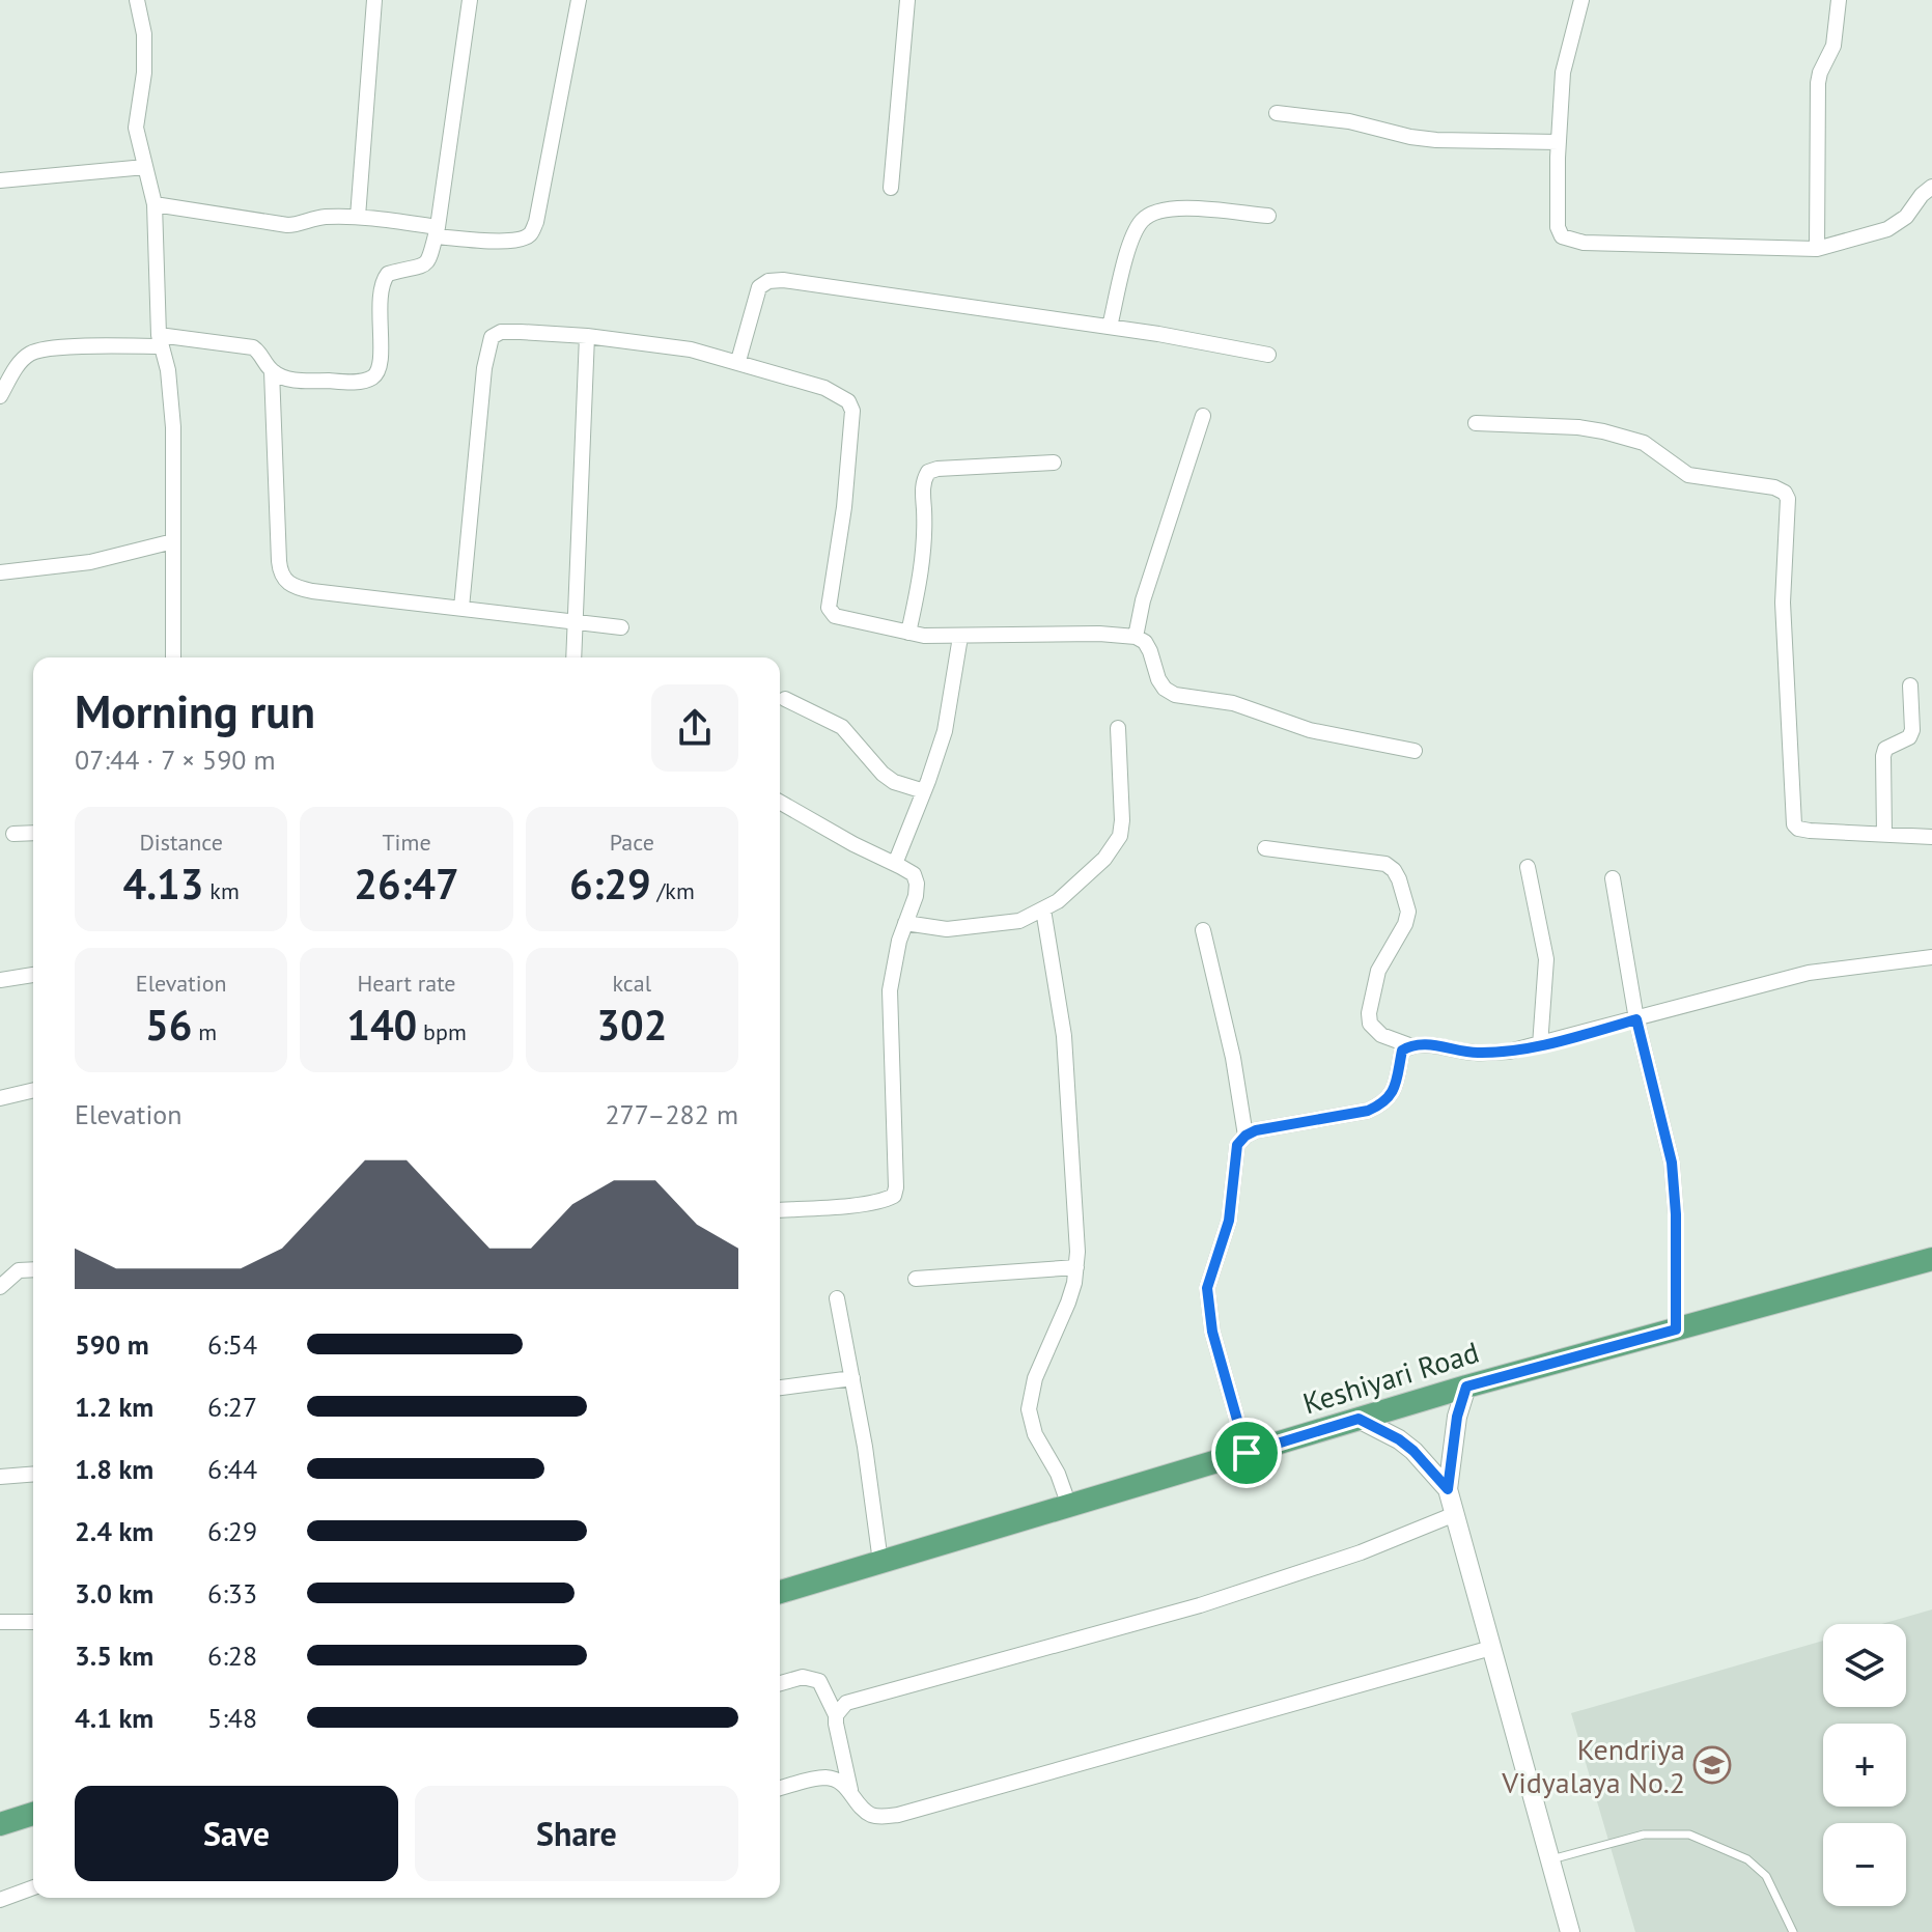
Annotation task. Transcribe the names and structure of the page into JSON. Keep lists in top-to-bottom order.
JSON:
{
  "streets": {
    "main road": ["Keshiyari Road"]
  },
  "places": {
    "school or university": ["Kendriya Vidyalaya No.2"]
  },
  "page": {
    "heading": ["Morning run", "07:44 · 7 × 590 m"],
    "stats": [
      ["Distance", "4.13 km"],
      ["Time", "26:47"],
      ["Pace", "6:29 /km"],
      ["Elevation", "56 m"],
      ["Heart rate", "140 bpm"],
      ["kcal", "302"]
    ],
    "chart": ["Elevation", "277–282 m"],
    "list": [
      {
        "name": "590 m",
        "note": "6:54"
      },
      {
        "name": "1.2 km",
        "note": "6:27"
      },
      {
        "name": "1.8 km",
        "note": "6:44"
      },
      {
        "name": "2.4 km",
        "note": "6:29"
      },
      {
        "name": "3.0 km",
        "note": "6:33"
      },
      {
        "name": "3.5 km",
        "note": "6:28"
      },
      {
        "name": "4.1 km",
        "note": "5:48"
      }
    ],
    "map_buttons": ["+", "−"],
    "buttons": ["Save", "Share"]
  }
}
